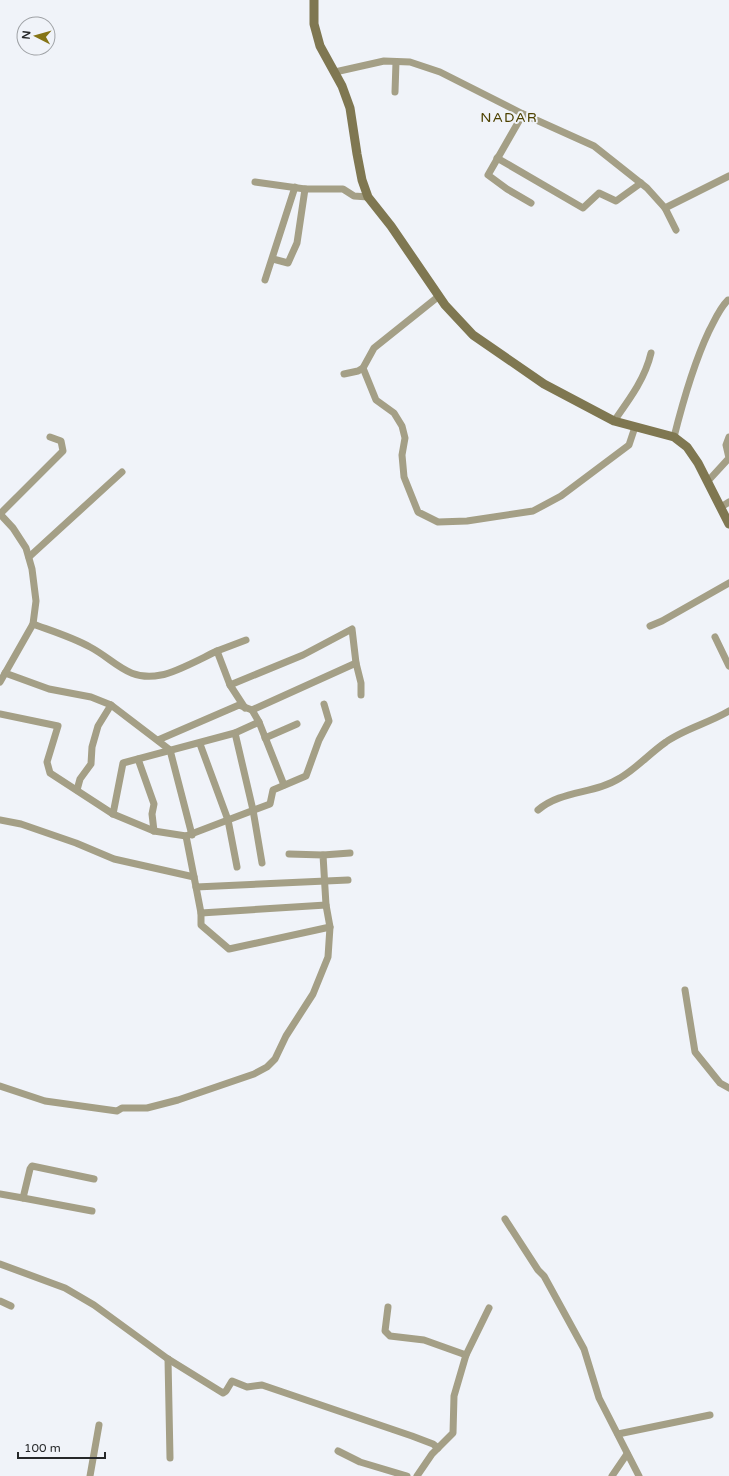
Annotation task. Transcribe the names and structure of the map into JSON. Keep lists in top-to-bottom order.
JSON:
{
  "districts": ["NADAR"],
  "scale_bar": "100 m",
  "north": "left"
}
